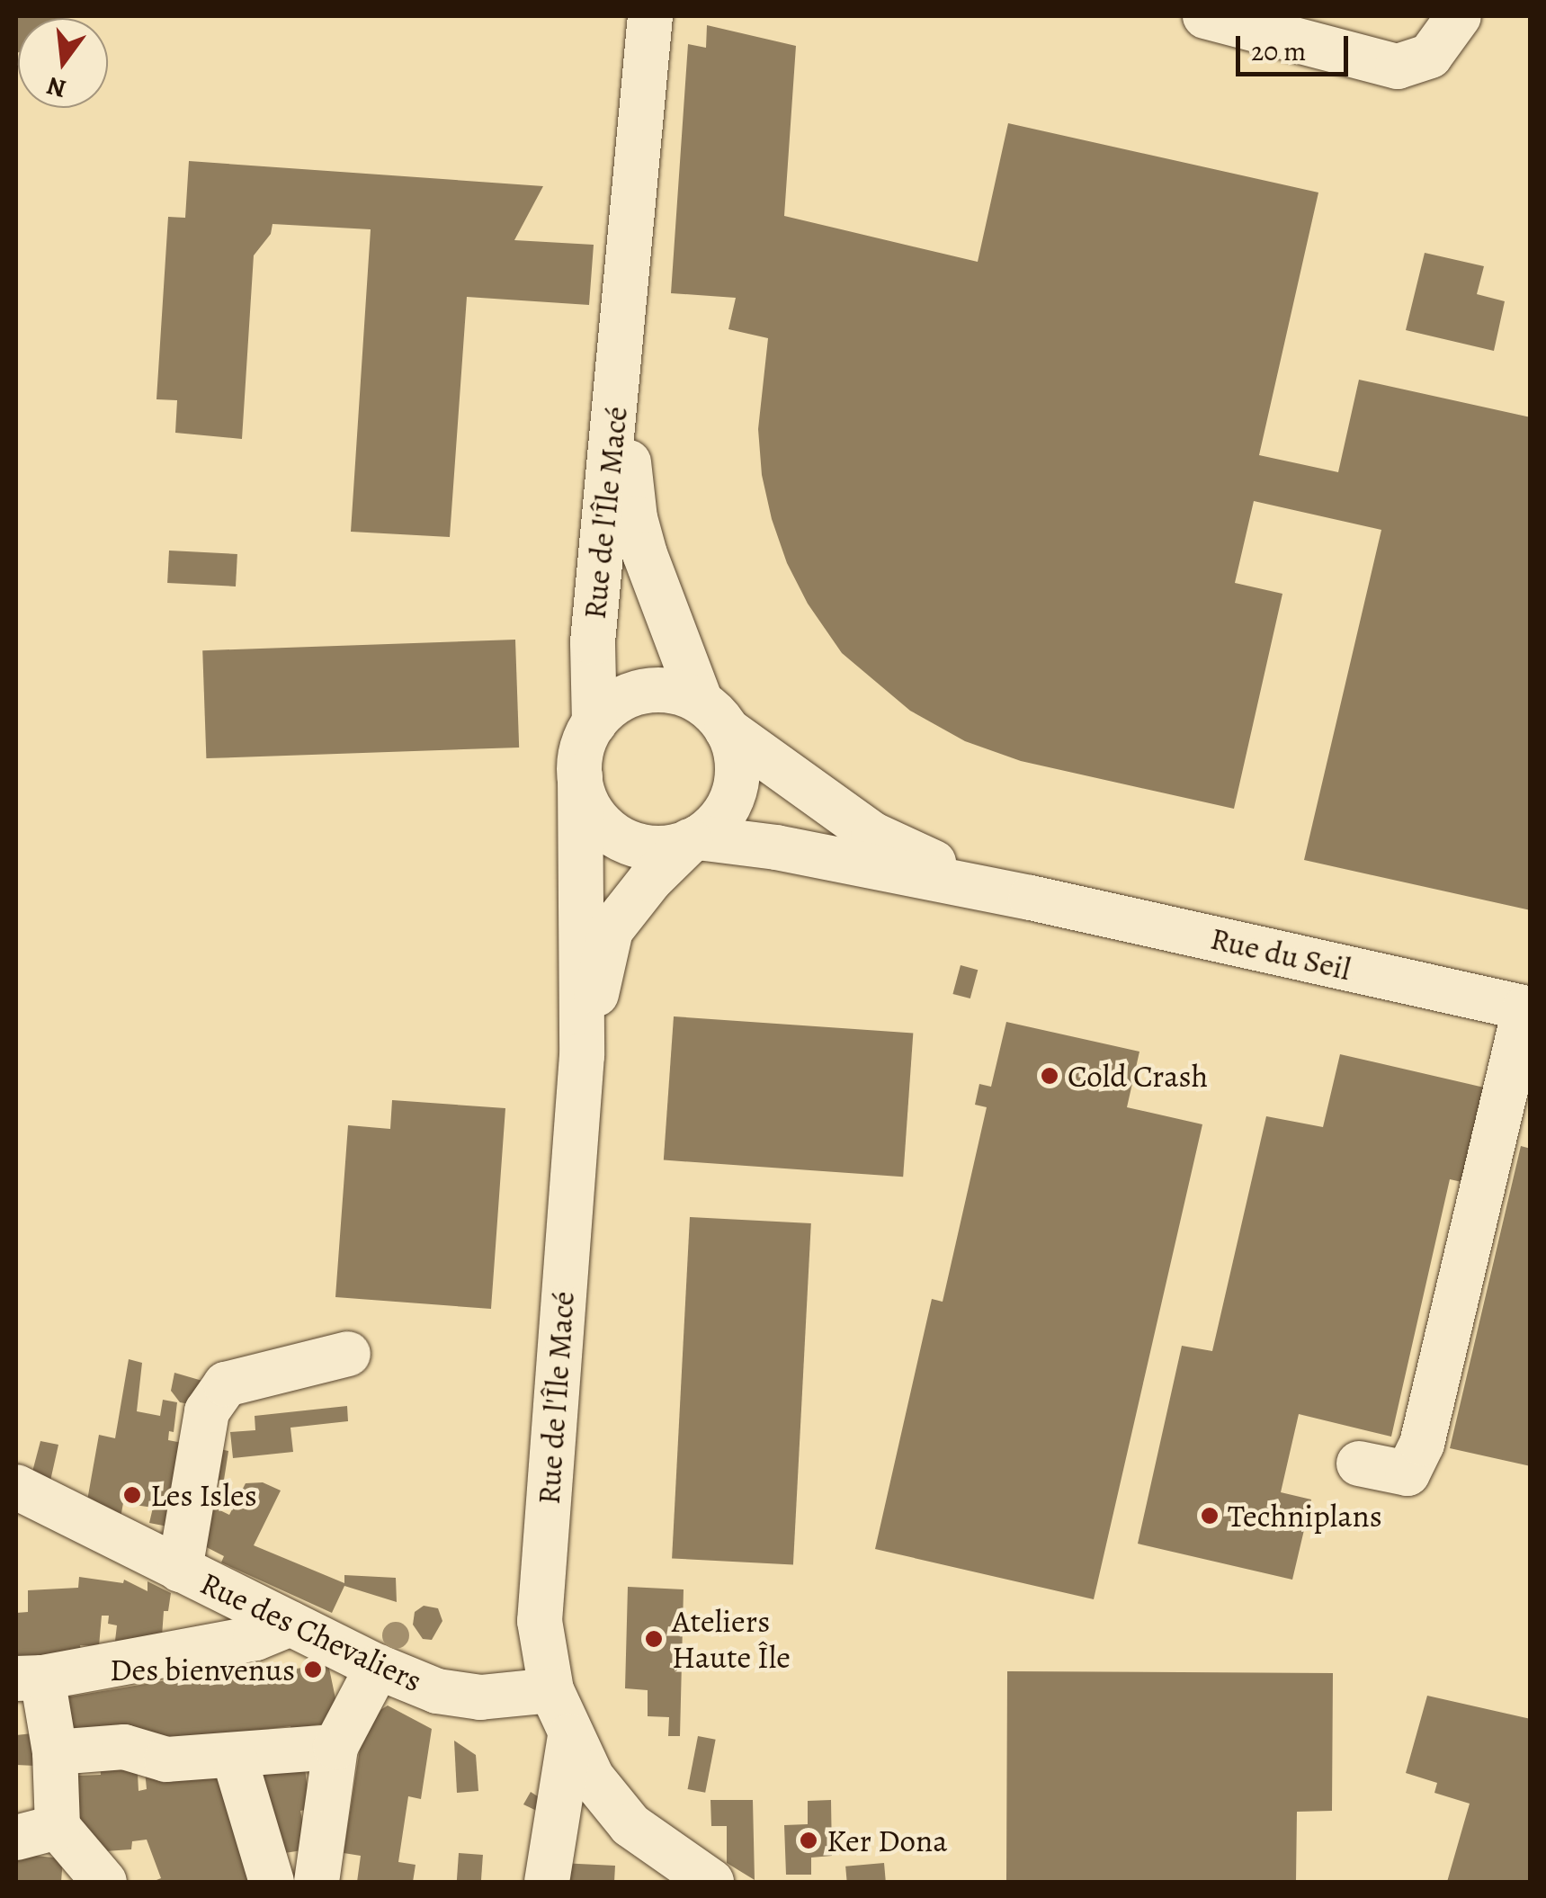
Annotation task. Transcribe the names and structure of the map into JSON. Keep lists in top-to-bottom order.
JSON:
{
  "streets": {
    "street": ["Rue de l'Île Macé", "Rue du Seil", "Rue des Chevaliers"]
  },
  "crossings": [
    ["Rue de l'Île Macé", "Rue du Seil"],
    ["Rue de l'Île Macé", "Rue des Chevaliers"]
  ],
  "places": [
    "Cold Crash",
    "Les Isles",
    "Techniplans",
    "Ateliers Haute Île",
    "Des bienvenus",
    "Ker Dona"
  ],
  "scale_bar": "20 m",
  "north": "bottom"
}
